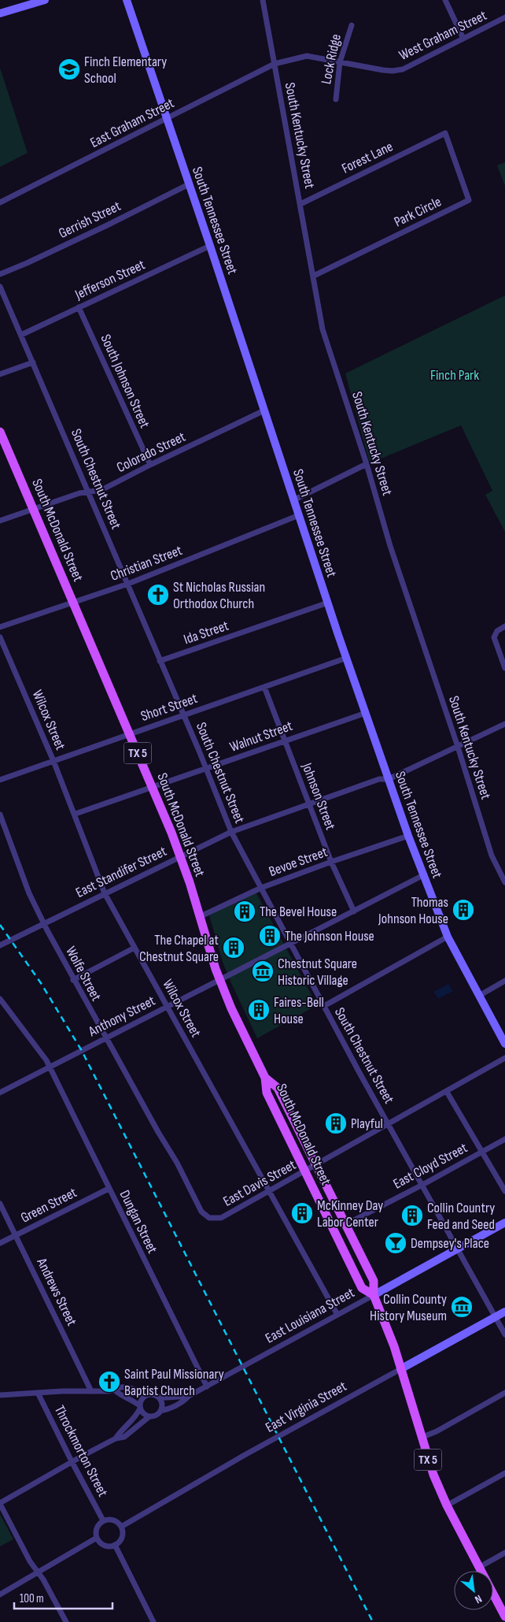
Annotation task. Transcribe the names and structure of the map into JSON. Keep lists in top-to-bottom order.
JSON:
{
  "streets": {
    "main road": ["South McDonald Street", "TX 5"],
    "street": [
      "West Graham Street",
      "Lock Ridge",
      "East Graham Street",
      "South Kentucky Street",
      "Forest Lane",
      "Park Circle",
      "Gerrish Street",
      "South Tennessee Street",
      "Jefferson Street",
      "South Johnson Street",
      "Colorado Street",
      "South Chestnut Street",
      "Christian Street",
      "Ida Street",
      "Short Street",
      "Wilcox Street",
      "Walnut Street",
      "Johnson Street",
      "Bevoe Street",
      "East Standifer Street",
      "Wolfe Street",
      "Anthony Street",
      "East Cloyd Street",
      "East Davis Street",
      "Green Street",
      "Dungan Street",
      "Andrews Street",
      "East Louisiana Street",
      "East Virginia Street",
      "Throckmorton Street"
    ]
  },
  "crossings": [
    ["West Graham Street", "Lock Ridge"],
    ["West Graham Street", "East Graham Street"],
    ["West Graham Street", "South Kentucky Street"],
    ["East Graham Street", "South Kentucky Street"],
    ["East Graham Street", "South Tennessee Street"],
    ["South Kentucky Street", "Forest Lane"],
    ["South Kentucky Street", "Park Circle"],
    ["South Kentucky Street", "East Standifer Street"],
    ["Forest Lane", "Park Circle"],
    ["Gerrish Street", "South Tennessee Street"],
    ["South Tennessee Street", "Jefferson Street"],
    ["South Tennessee Street", "Colorado Street"],
    ["South Tennessee Street", "Christian Street"],
    ["South Tennessee Street", "Ida Street"],
    ["South Tennessee Street", "Short Street"],
    ["South Tennessee Street", "Walnut Street"],
    ["South Tennessee Street", "Bevoe Street"],
    ["South Tennessee Street", "East Standifer Street"],
    ["South Tennessee Street", "Anthony Street"],
    ["Jefferson Street", "South Johnson Street"],
    ["Jefferson Street", "South Chestnut Street"],
    ["South Johnson Street", "Colorado Street"],
    ["Colorado Street", "South Chestnut Street"],
    ["Colorado Street", "South McDonald Street"],
    ["South Chestnut Street", "Christian Street"],
    ["South Chestnut Street", "Ida Street"],
    ["South Chestnut Street", "Short Street"],
    ["South Chestnut Street", "Walnut Street"],
    ["South Chestnut Street", "Bevoe Street"],
    ["South Chestnut Street", "East Standifer Street"],
    ["South Chestnut Street", "Anthony Street"],
    ["South Chestnut Street", "East Cloyd Street"],
    ["South Chestnut Street", "East Davis Street"],
    ["South Chestnut Street", "East Louisiana Street"],
    ["South Chestnut Street", "East Virginia Street"],
    ["South McDonald Street", "Christian Street"],
    ["South McDonald Street", "Short Street"],
    ["South McDonald Street", "Walnut Street"],
    ["South McDonald Street", "TX 5"],
    ["South McDonald Street", "Bevoe Street"],
    ["South McDonald Street", "East Standifer Street"],
    ["South McDonald Street", "Anthony Street"],
    ["South McDonald Street", "East Cloyd Street"],
    ["South McDonald Street", "East Davis Street"],
    ["South McDonald Street", "East Louisiana Street"],
    ["Short Street", "Wilcox Street"],
    ["Wilcox Street", "Walnut Street"],
    ["Wilcox Street", "East Standifer Street"],
    ["Wilcox Street", "Anthony Street"],
    ["Wilcox Street", "East Davis Street"],
    ["Wilcox Street", "East Louisiana Street"],
    ["Walnut Street", "Johnson Street"],
    ["TX 5", "East Louisiana Street"],
    ["TX 5", "East Virginia Street"],
    ["Johnson Street", "Bevoe Street"],
    ["Johnson Street", "East Standifer Street"],
    ["East Standifer Street", "Wolfe Street"],
    ["Wolfe Street", "Anthony Street"],
    ["Wolfe Street", "East Davis Street"],
    ["Anthony Street", "Dungan Street"],
    ["Green Street", "Dungan Street"],
    ["Green Street", "Andrews Street"],
    ["Dungan Street", "East Louisiana Street"],
    ["East Virginia Street", "Throckmorton Street"]
  ],
  "parks": ["Finch Park"],
  "places": {
    "school or university": ["Finch Elementary School"],
    "church": ["St Nicholas Russian Orthodox Church", "Saint Paul Missionary Baptist Church"],
    "building": [
      "Thomas Johnson House",
      "The Bevel House",
      "The Johnson House",
      "The Chapel at Chestnut Square",
      "Faires-Bell House",
      "Playful",
      "McKinney Day Labor Center",
      "Collin Country Feed and Seed"
    ],
    "museum": ["Chestnut Square Historic Village", "Collin County History Museum"],
    "bar": ["Dempsey's Place"]
  },
  "scale_bar": "100 m",
  "north": "bottom right"
}
